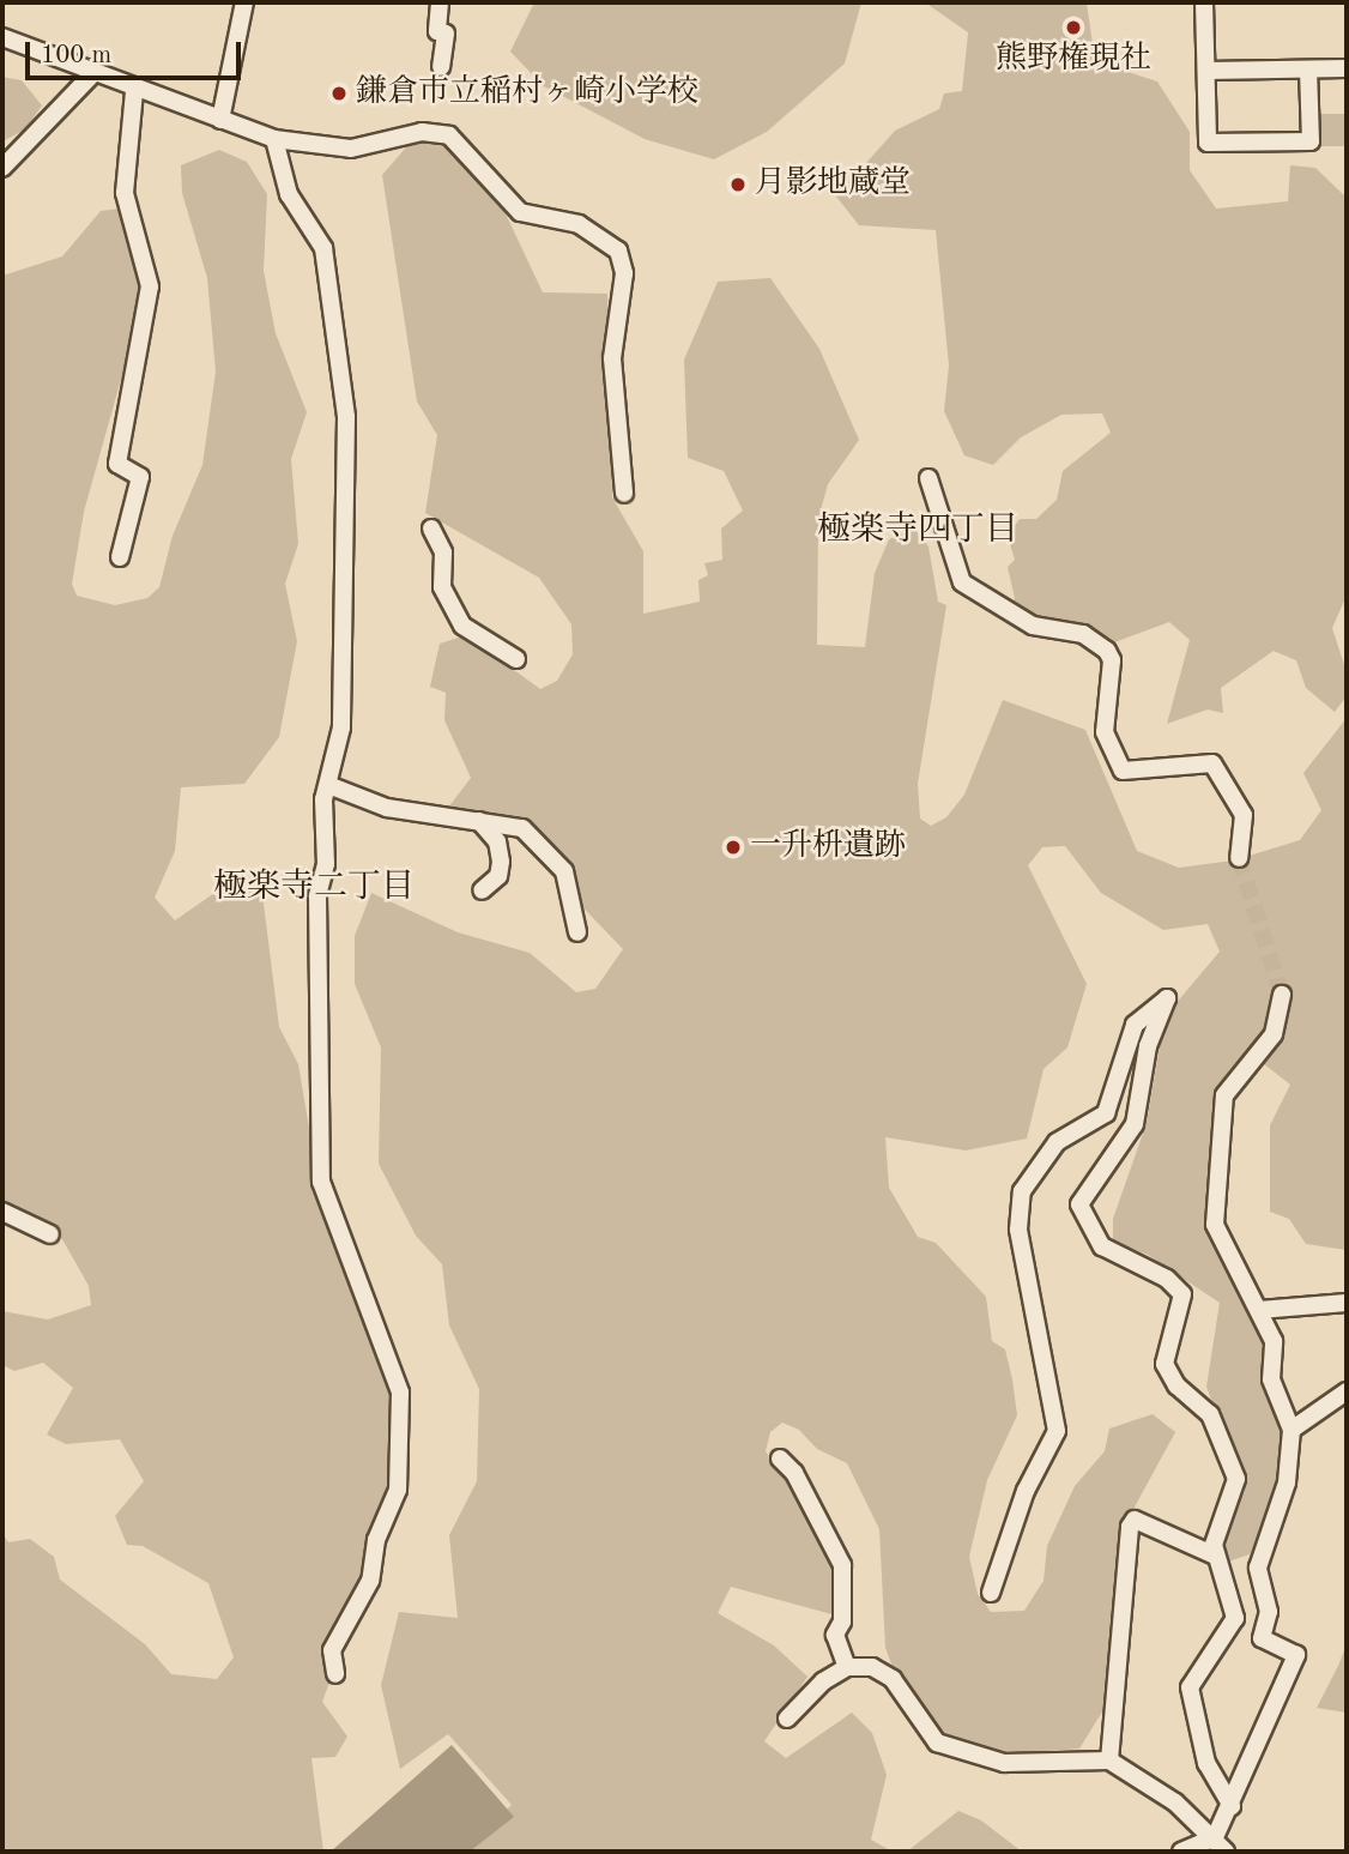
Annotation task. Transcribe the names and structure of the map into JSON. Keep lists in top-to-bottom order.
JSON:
{
  "districts": ["極楽寺四丁目", "極楽寺二丁目"],
  "places": [
    "熊野権現社",
    "鎌倉市立稲村ヶ崎小学校",
    "月影地蔵堂",
    "一升枡遺跡"
  ],
  "scale_bar": "100 m"
}
